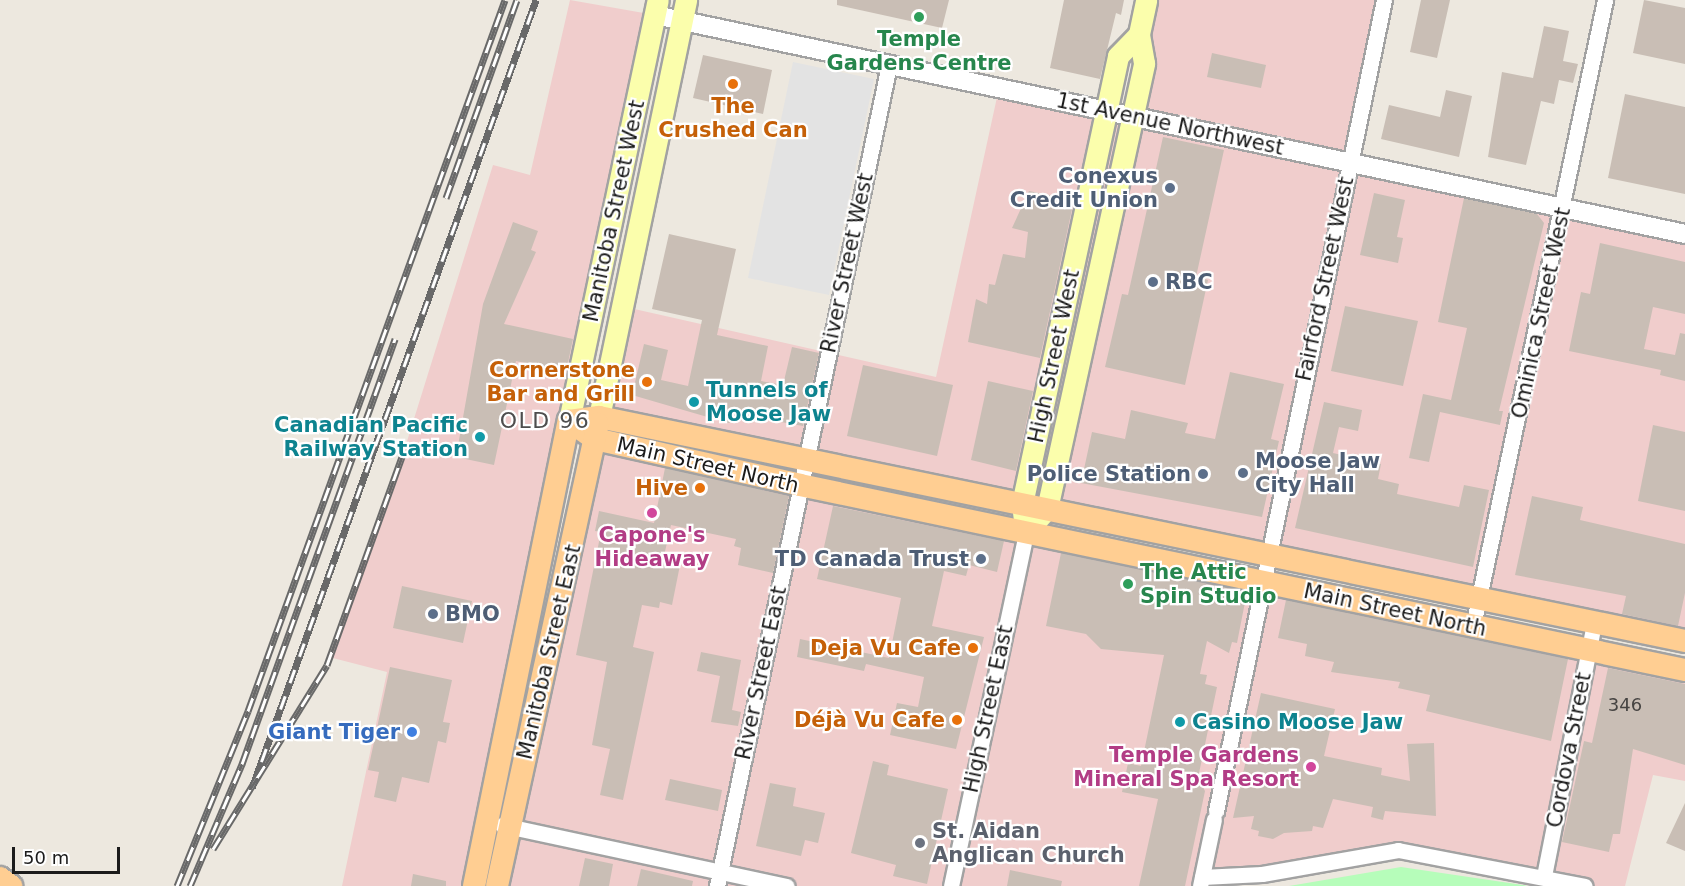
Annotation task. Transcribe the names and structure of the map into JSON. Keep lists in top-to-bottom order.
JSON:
{
  "streets": {
    "main road": [
      "Manitoba Street West",
      "High Street West",
      "Main Street North",
      "Manitoba Street East"
    ],
    "street": [
      "1st Avenue Northwest",
      "River Street West",
      "Fairford Street West",
      "Ominica Street West",
      "River Street East",
      "High Street East",
      "Cordova Street"
    ]
  },
  "crossings": [
    ["1st Avenue Northwest", "Manitoba Street West"],
    ["1st Avenue Northwest", "River Street West"],
    ["1st Avenue Northwest", "Fairford Street West"],
    ["1st Avenue Northwest", "Ominica Street West"],
    ["1st Avenue Northwest", "High Street West"],
    ["Manitoba Street West", "Main Street North"],
    ["Manitoba Street West", "Manitoba Street East"],
    ["River Street West", "Main Street North"],
    ["River Street West", "River Street East"],
    ["Fairford Street West", "Main Street North"],
    ["Ominica Street West", "Main Street North"],
    ["High Street West", "Main Street North"],
    ["High Street West", "High Street East"],
    ["Main Street North", "Manitoba Street East"],
    ["Main Street North", "River Street East"],
    ["Main Street North", "High Street East"],
    ["Main Street North", "Cordova Street"]
  ],
  "districts": ["OLD 96"],
  "places": [
    "Temple Gardens Centre",
    "The Crushed Can",
    "Conexus Credit Union",
    "RBC",
    "Cornerstone Bar and Grill",
    "Tunnels of Moose Jaw",
    "Canadian Pacific Railway Station",
    "Moose Jaw City Hall",
    "Police Station",
    "Hive",
    "Capone's Hideaway",
    "TD Canada Trust",
    "The Attic Spin Studio",
    "BMO",
    "Deja Vu Cafe",
    "Déjà Vu Cafe",
    "Casino Moose Jaw",
    "Giant Tiger",
    "Temple Gardens Mineral Spa Resort",
    "St. Aidan Anglican Church"
  ],
  "house_numbers": ["346"],
  "scale_bar": "50 m"
}
